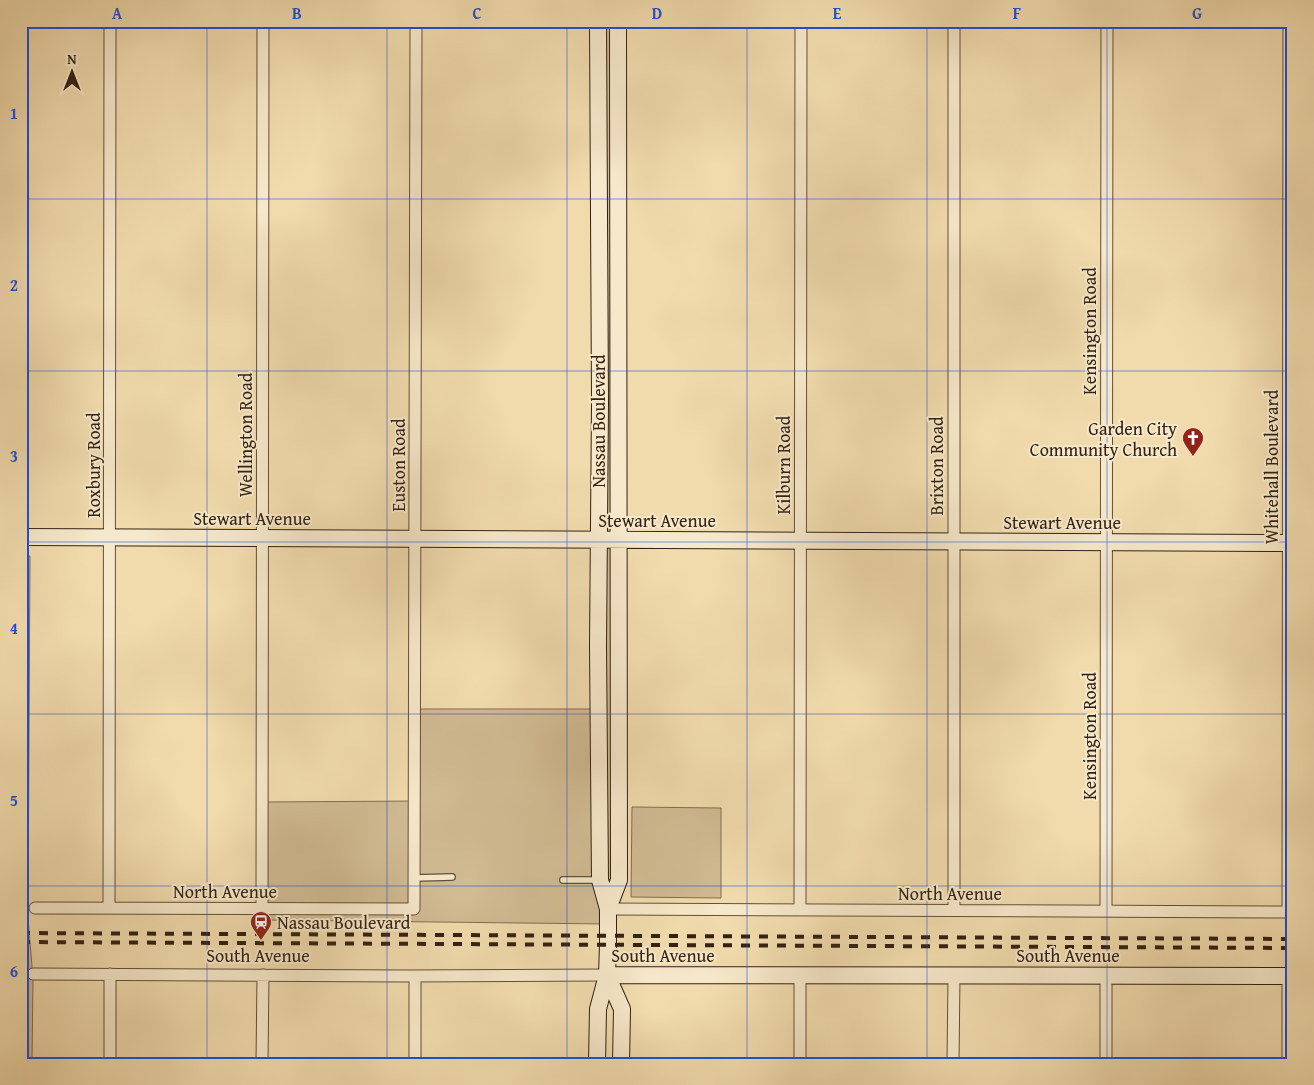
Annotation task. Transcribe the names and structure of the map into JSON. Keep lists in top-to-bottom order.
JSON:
{
  "streets": {
    "main road": ["Nassau Boulevard", "Stewart Avenue", "South Avenue"],
    "street": [
      "Kensington Road",
      "Wellington Road",
      "Roxbury Road",
      "Euston Road",
      "Kilburn Road",
      "Brixton Road",
      "Whitehall Boulevard",
      "North Avenue"
    ]
  },
  "crossings": [
    ["Kensington Road", "Stewart Avenue"],
    ["Kensington Road", "North Avenue"],
    ["Nassau Boulevard", "Stewart Avenue"],
    ["Nassau Boulevard", "North Avenue"],
    ["Nassau Boulevard", "South Avenue"],
    ["Wellington Road", "Stewart Avenue"],
    ["Wellington Road", "North Avenue"],
    ["Roxbury Road", "Stewart Avenue"],
    ["Roxbury Road", "North Avenue"],
    ["Euston Road", "Stewart Avenue"],
    ["Euston Road", "North Avenue"],
    ["Kilburn Road", "Stewart Avenue"],
    ["Kilburn Road", "North Avenue"],
    ["Brixton Road", "Stewart Avenue"],
    ["Brixton Road", "North Avenue"],
    ["Whitehall Boulevard", "Stewart Avenue"],
    ["Whitehall Boulevard", "North Avenue"]
  ],
  "places": {
    "church": ["Garden City Community Church"],
    "station": ["Nassau Boulevard"]
  },
  "north": "top",
  "grid": {
    "columns": [
      "A",
      "B",
      "C",
      "D",
      "E",
      "F",
      "G"
    ],
    "rows": [
      "1",
      "2",
      "3",
      "4",
      "5",
      "6"
    ]
  }
}
